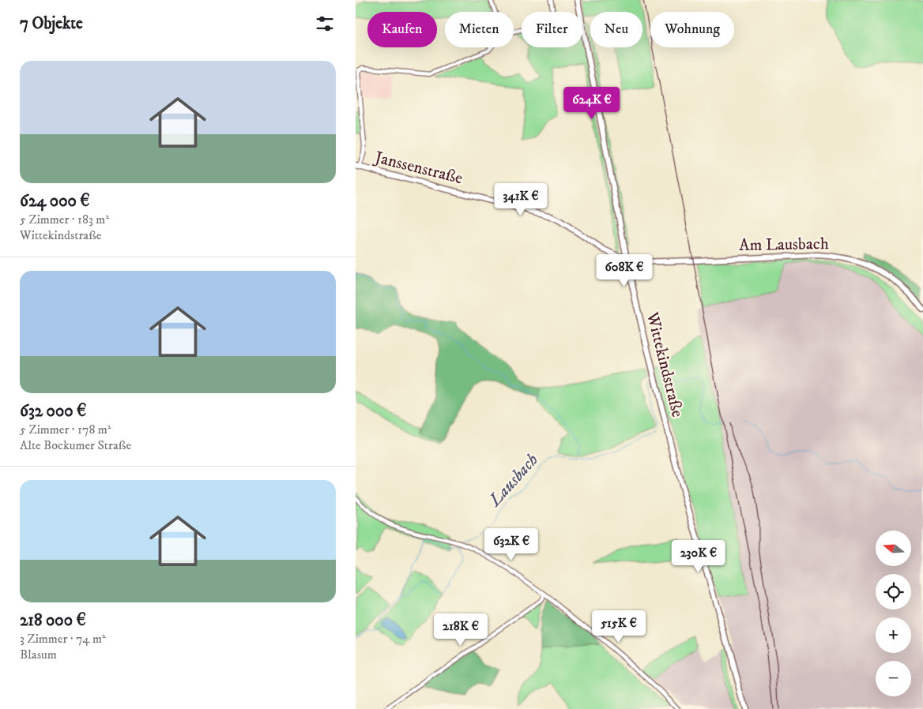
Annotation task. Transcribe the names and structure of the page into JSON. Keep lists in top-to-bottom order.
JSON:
{
  "streets": {
    "main road": ["Janssenstraße", "Am Lausbach", "Wittekindstraße"]
  },
  "crossings": [
    ["Janssenstraße", "Am Lausbach"],
    ["Janssenstraße", "Wittekindstraße"],
    ["Am Lausbach", "Wittekindstraße"]
  ],
  "water": ["Lausbach"],
  "north": "left",
  "page": {
    "heading": "7 Objekte",
    "chip": [
      "Kaufen",
      "Mieten",
      "Filter",
      "Neu",
      "Wohnung"
    ],
    "list": [
      {
        "name": "624 000 €",
        "note": "5 Zimmer · 183 m² · Wittekindstraße"
      },
      {
        "name": "632 000 €",
        "note": "5 Zimmer · 178 m² · Alte Bockumer Straße"
      },
      {
        "name": "218 000 €",
        "note": "3 Zimmer · 74 m² · Blasum"
      }
    ],
    "price": [
      "624K €",
      "341K €",
      "608K €",
      "632K €",
      "230K €",
      "515K €",
      "218K €"
    ],
    "map_buttons": ["+", "−"]
  }
}
